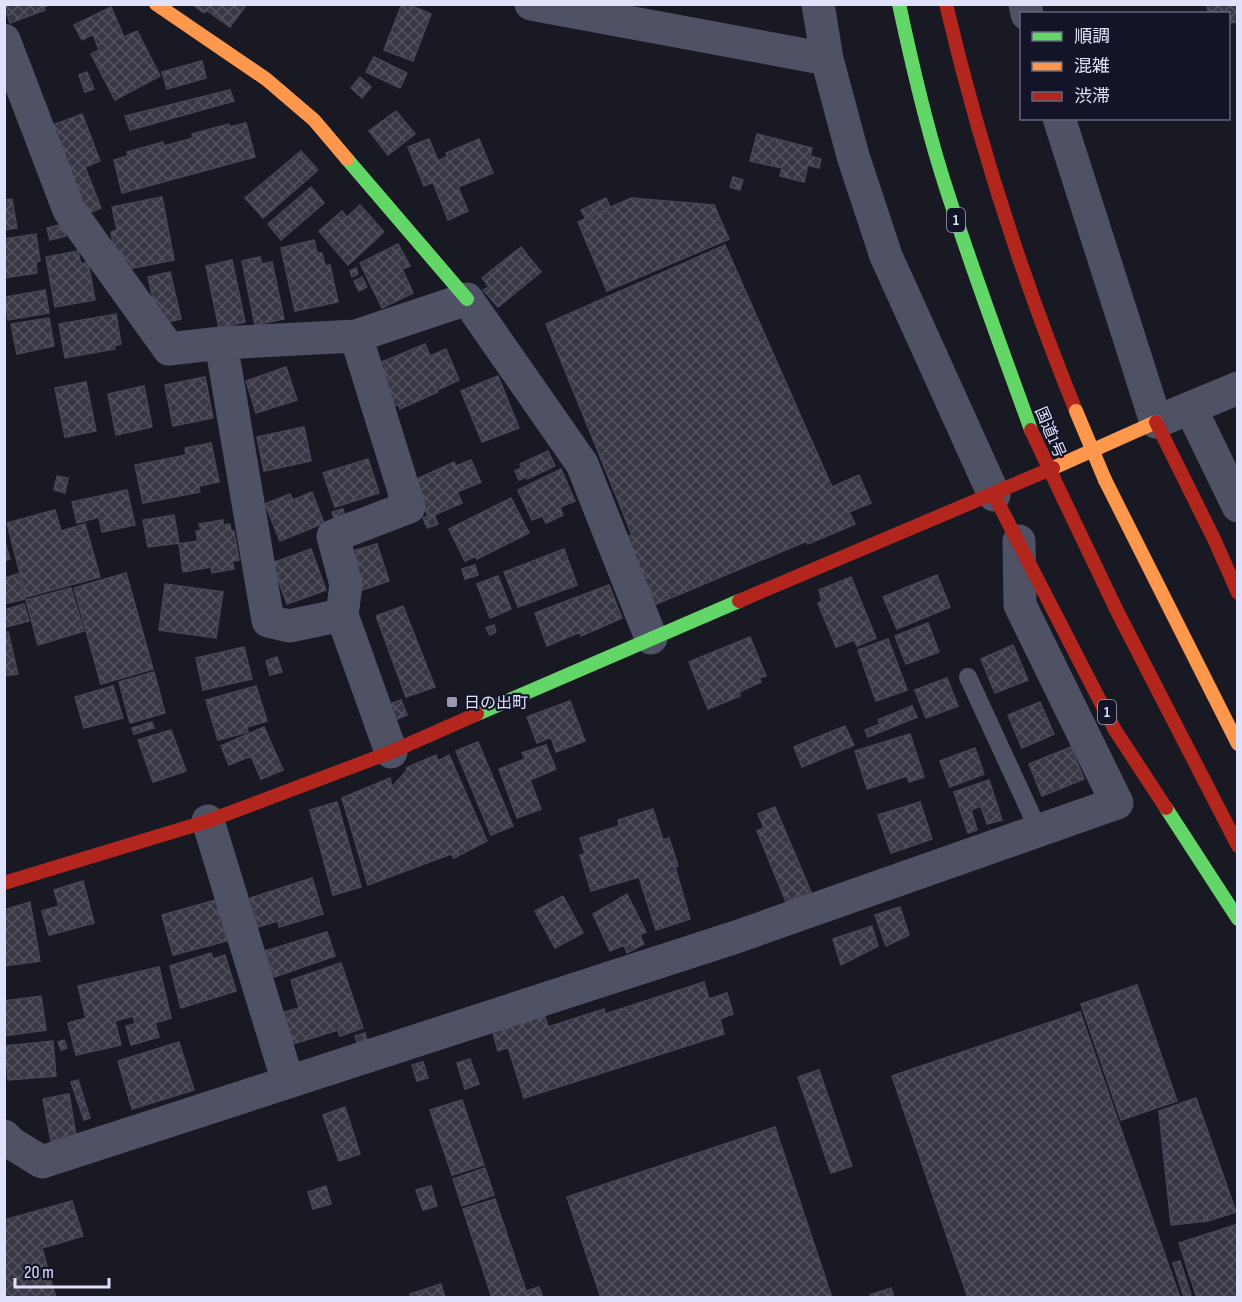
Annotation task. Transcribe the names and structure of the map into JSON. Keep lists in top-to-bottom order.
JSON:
{
  "streets": {
    "main road": ["1", "国道1号"]
  },
  "places": {
    "transit": ["日の出町"]
  },
  "legend": ["順調", "混雑", "渋滞"],
  "scale_bar": "20 m"
}
